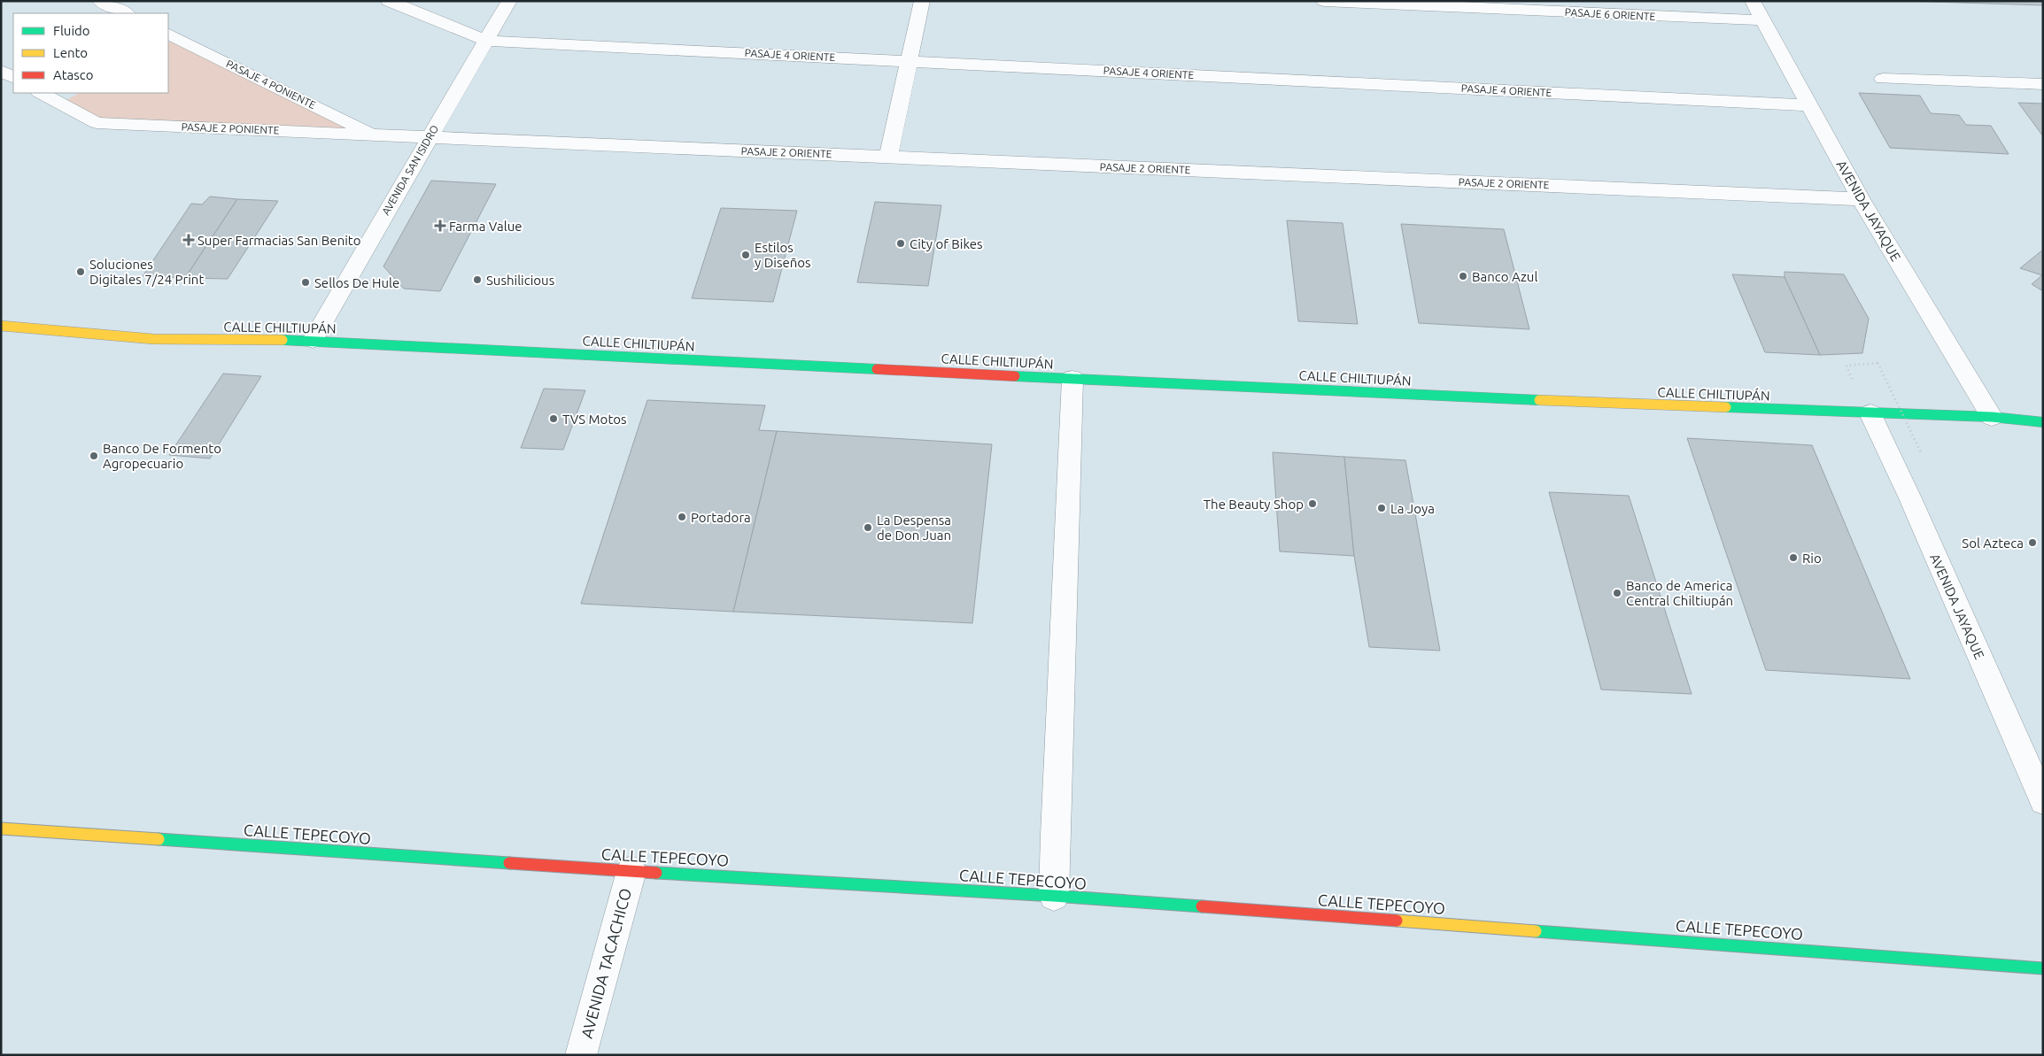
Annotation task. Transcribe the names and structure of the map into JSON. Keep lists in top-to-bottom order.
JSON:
{
  "streets": {
    "main road": ["CALLE CHILTIUPÁN", "CALLE TEPECOYO"],
    "street": [
      "PASAJE 6 ORIENTE",
      "PASAJE 4 ORIENTE",
      "PASAJE 4 PONIENTE",
      "PASAJE 2 PONIENTE",
      "PASAJE 2 ORIENTE",
      "AVENIDA SAN ISIDRO",
      "AVENIDA JAYAQUE",
      "AVENIDA TACACHICO"
    ]
  },
  "crossings": [
    ["PASAJE 6 ORIENTE", "AVENIDA JAYAQUE"],
    ["PASAJE 4 ORIENTE", "AVENIDA SAN ISIDRO"],
    ["PASAJE 4 ORIENTE", "AVENIDA JAYAQUE"],
    ["PASAJE 4 PONIENTE", "PASAJE 2 PONIENTE"],
    ["PASAJE 2 PONIENTE", "PASAJE 2 ORIENTE"],
    ["PASAJE 2 PONIENTE", "AVENIDA SAN ISIDRO"],
    ["PASAJE 2 ORIENTE", "AVENIDA SAN ISIDRO"],
    ["PASAJE 2 ORIENTE", "AVENIDA JAYAQUE"],
    ["AVENIDA SAN ISIDRO", "CALLE CHILTIUPÁN"],
    ["AVENIDA JAYAQUE", "CALLE CHILTIUPÁN"],
    ["CALLE TEPECOYO", "AVENIDA TACACHICO"]
  ],
  "places": {
    "health": ["Farma Value", "Super Farmacias San Benito"],
    "other": [
      "City of Bikes",
      "Estilos y Diseños",
      "Soluciones Digitales 7/24 Print",
      "Banco Azul",
      "Sushilicious",
      "Sellos De Hule",
      "TVS Motos",
      "Banco De Formento Agropecuario",
      "The Beauty Shop",
      "La Joya",
      "Portadora",
      "La Despensa de Don Juan",
      "Sol Azteca",
      "Rio",
      "Banco de America Central Chiltiupán"
    ]
  },
  "legend": ["Fluido", "Lento", "Atasco"]
}
